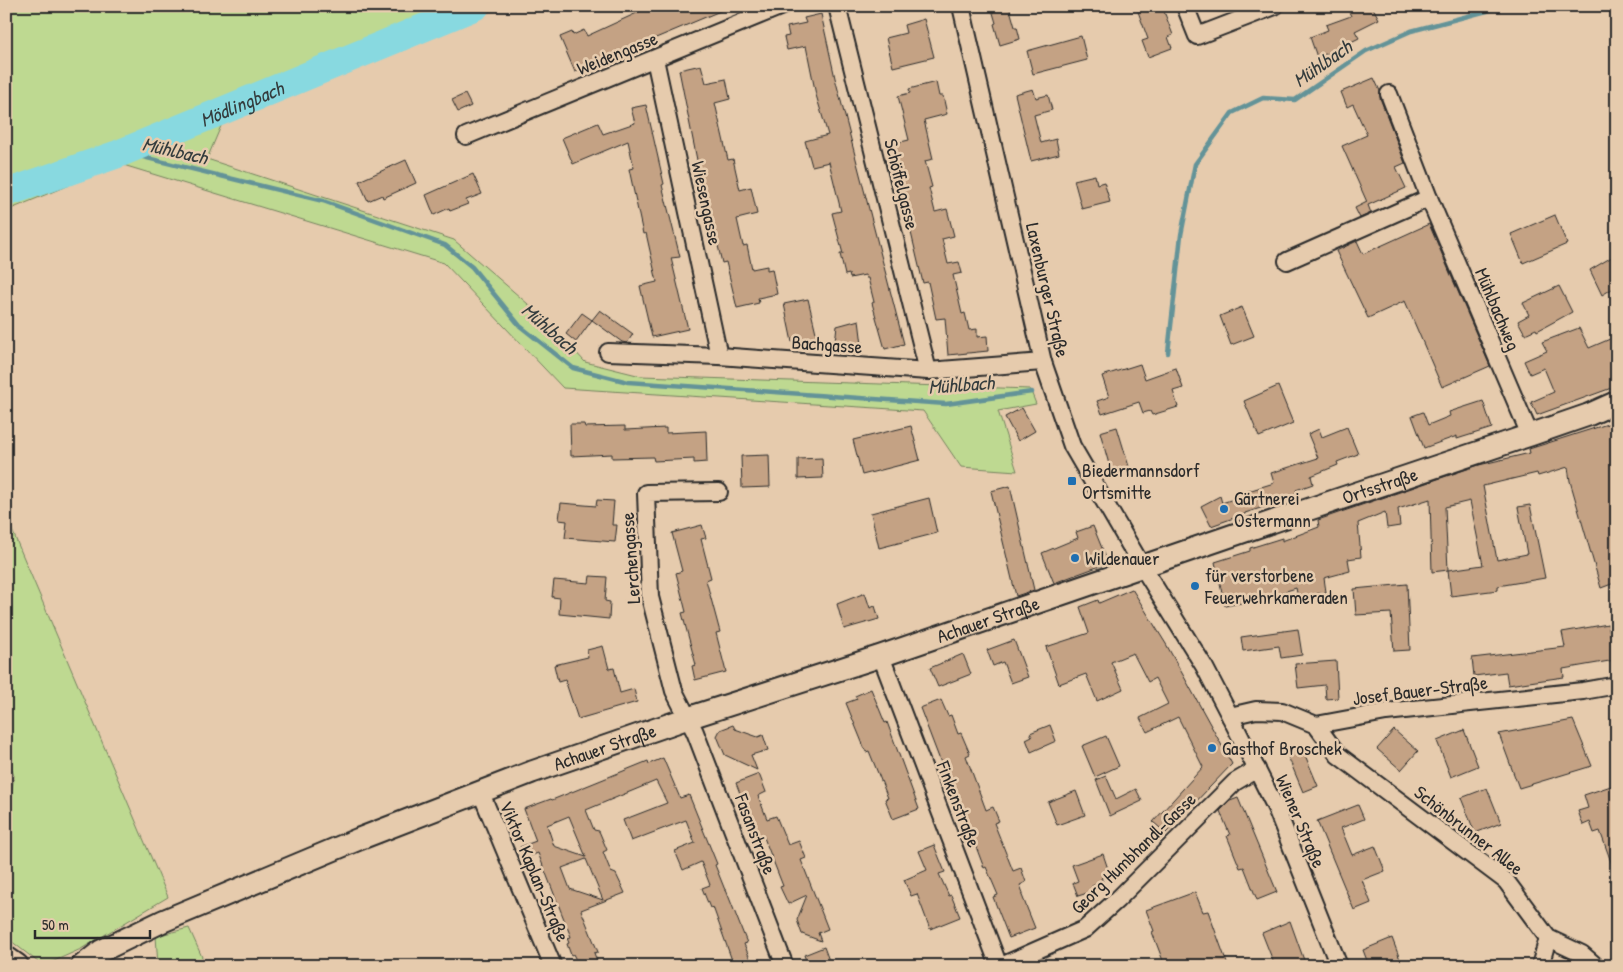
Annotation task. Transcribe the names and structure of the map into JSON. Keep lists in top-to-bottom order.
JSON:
{
  "streets": {
    "street": [
      "Weidengasse",
      "Schöffelgasse",
      "Wiesengasse",
      "Laxenburger Straße",
      "Mühlbachweg",
      "Bachgasse",
      "Ortsstraße",
      "Lerchengasse",
      "Achauer Straße",
      "Josef Bauer-Straße",
      "Finkenstraße",
      "Wiener Straße",
      "Schönbrunner Allee",
      "Fasanstraße",
      "Georg Humbhandl-Gasse",
      "Viktor Kaplan-Straße"
    ]
  },
  "crossings": [
    ["Weidengasse", "Wiesengasse"],
    ["Schöffelgasse", "Bachgasse"],
    ["Wiesengasse", "Bachgasse"],
    ["Laxenburger Straße", "Bachgasse"],
    ["Laxenburger Straße", "Ortsstraße"],
    ["Laxenburger Straße", "Achauer Straße"],
    ["Laxenburger Straße", "Wiener Straße"],
    ["Mühlbachweg", "Ortsstraße"],
    ["Ortsstraße", "Achauer Straße"],
    ["Ortsstraße", "Wiener Straße"],
    ["Lerchengasse", "Achauer Straße"],
    ["Lerchengasse", "Fasanstraße"],
    ["Achauer Straße", "Finkenstraße"],
    ["Achauer Straße", "Wiener Straße"],
    ["Achauer Straße", "Fasanstraße"],
    ["Achauer Straße", "Viktor Kaplan-Straße"],
    ["Josef Bauer-Straße", "Schönbrunner Allee"],
    ["Finkenstraße", "Georg Humbhandl-Gasse"],
    ["Wiener Straße", "Georg Humbhandl-Gasse"]
  ],
  "water": ["Mühlbach", "Mödlingbach"],
  "places": {
    "transit": ["Biedermannsdorf Ortsmitte"],
    "other": [
      "Gärtnerei Ostermann",
      "Wildenauer",
      "für verstorbene Feuerwehrkameraden",
      "Gasthof Broschek"
    ]
  },
  "scale_bar": "50 m"
}
